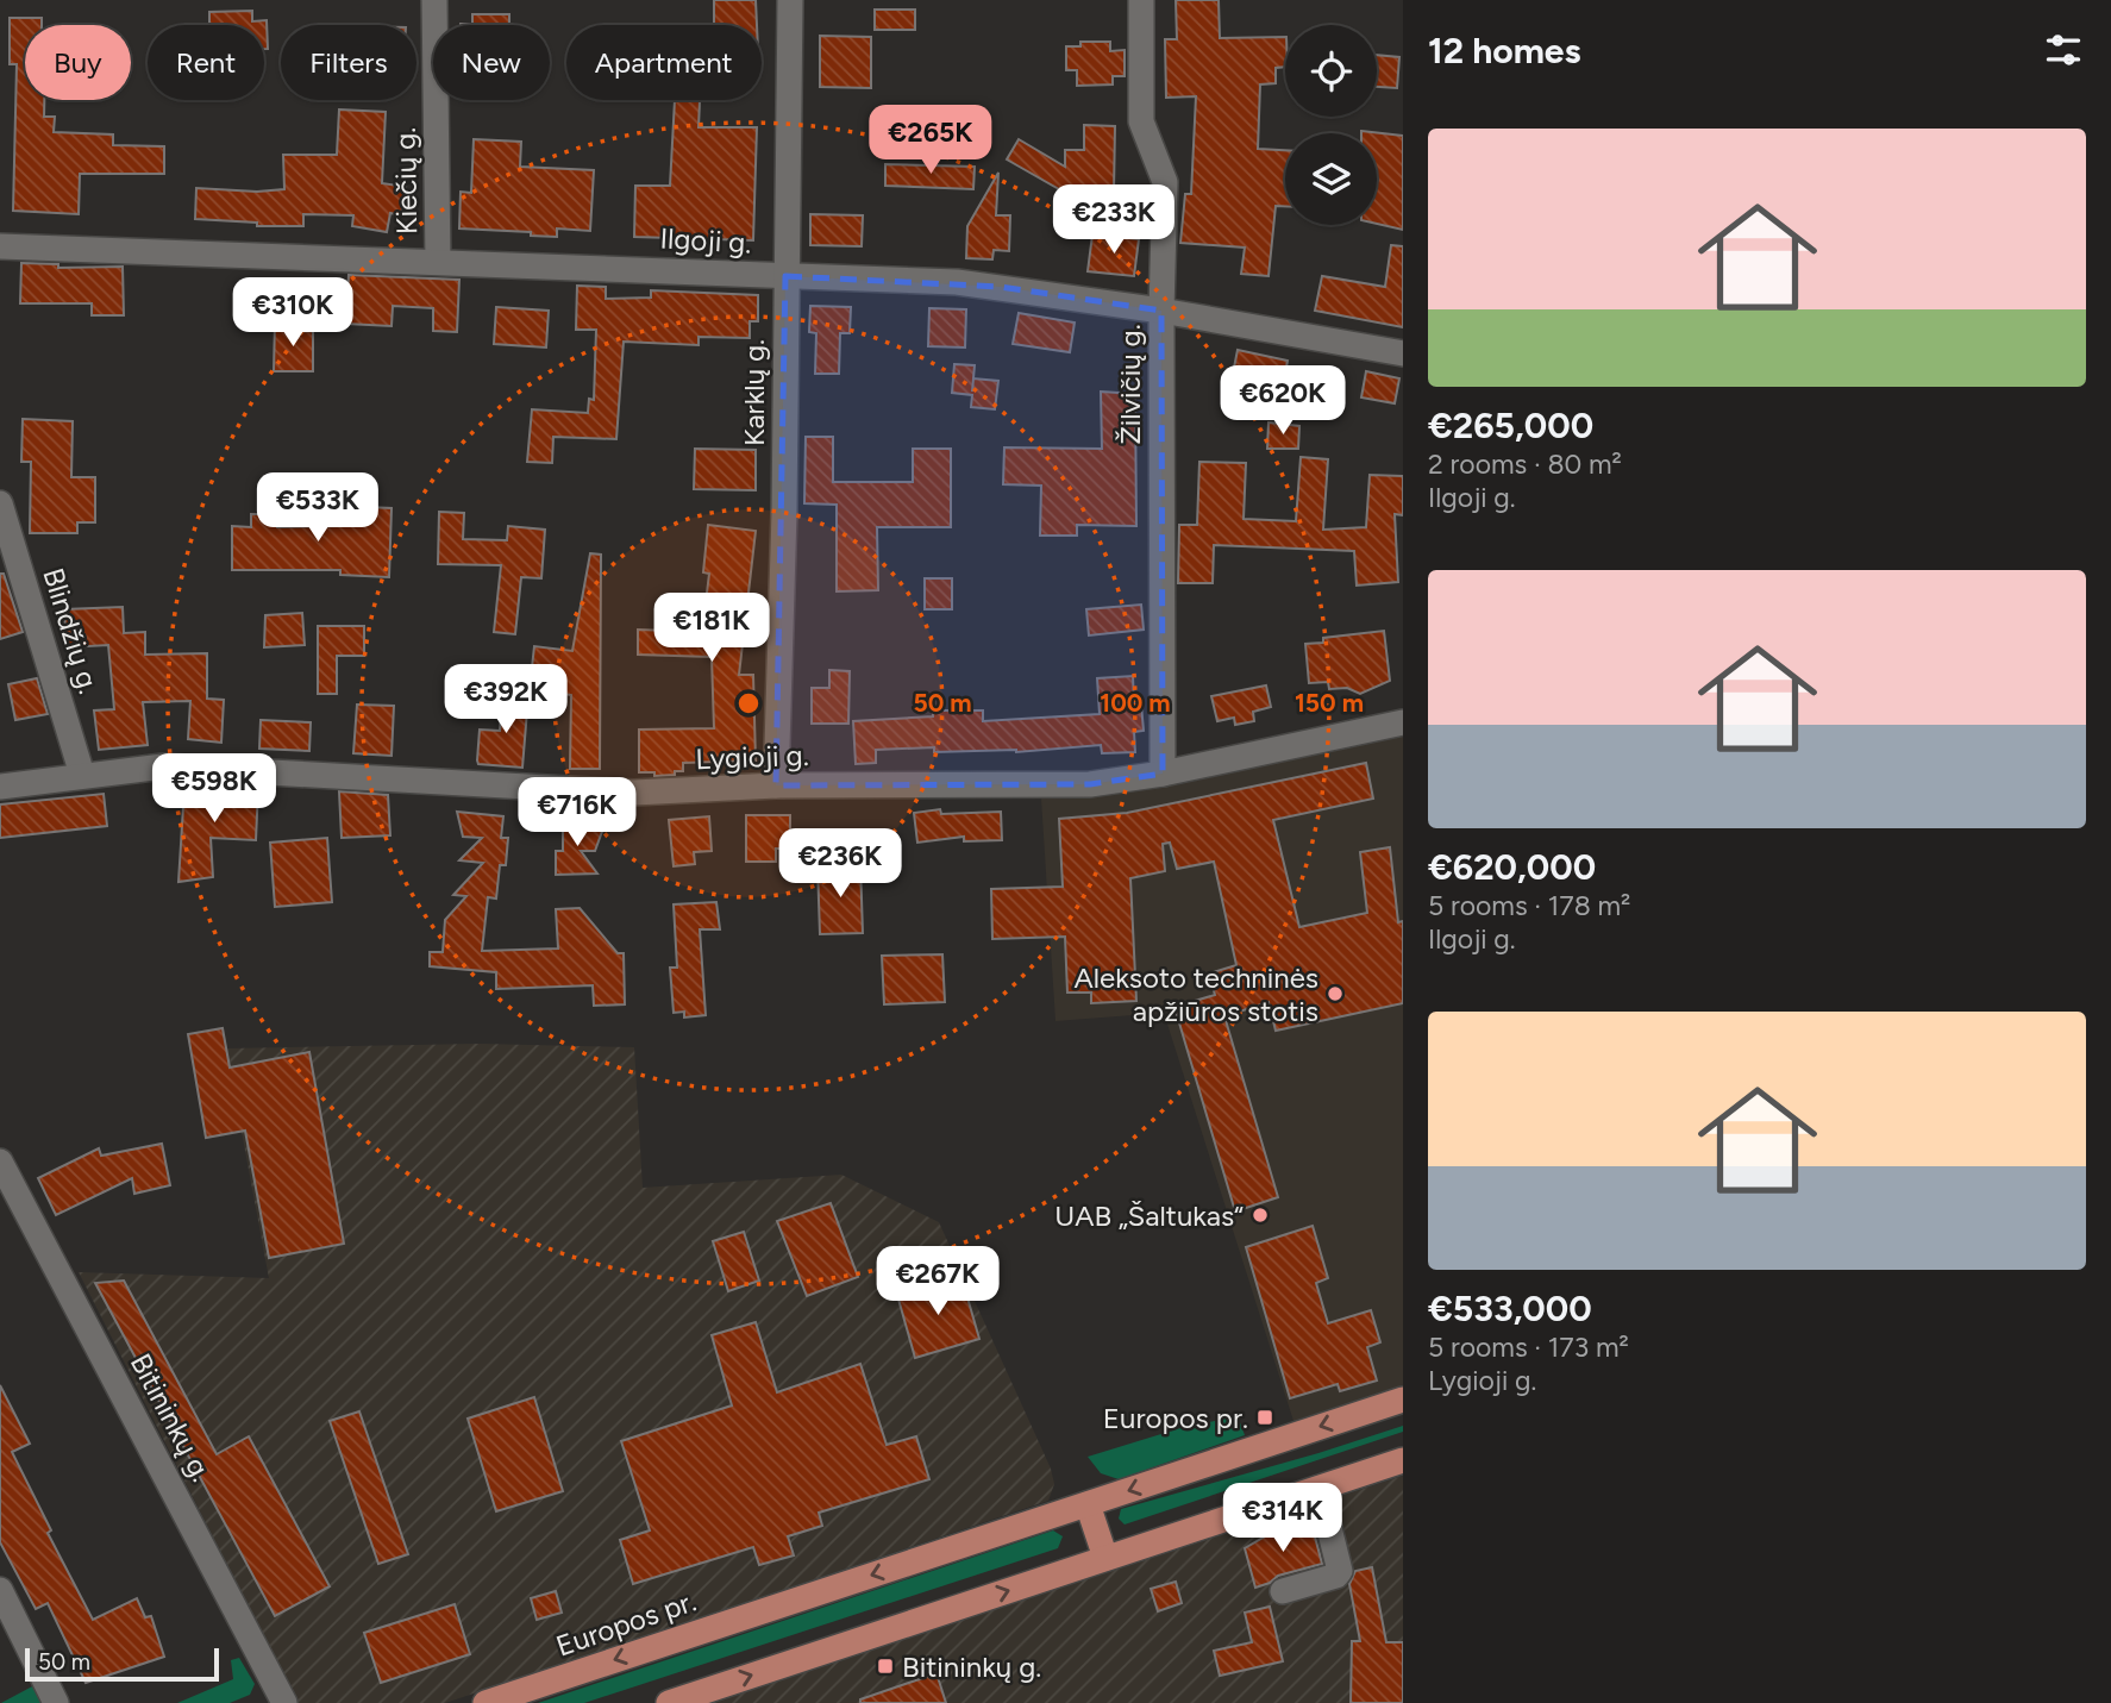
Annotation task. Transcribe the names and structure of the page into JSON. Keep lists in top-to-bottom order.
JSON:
{
  "streets": {
    "main road": ["Europos pr."],
    "street": [
      "Kiečių g.",
      "Ilgoji g.",
      "Žilvičių g.",
      "Karklų g.",
      "Blindžių g.",
      "Lygioji g.",
      "Bitininkų g."
    ]
  },
  "crossings": [
    ["Kiečių g.", "Ilgoji g."],
    ["Ilgoji g.", "Žilvičių g."],
    ["Ilgoji g.", "Karklų g."],
    ["Žilvičių g.", "Lygioji g."],
    ["Karklų g.", "Lygioji g."],
    ["Blindžių g.", "Lygioji g."]
  ],
  "places": {
    "other": ["Aleksoto techninės apžiūros stotis", "UAB „Šaltukas“"],
    "transit": ["Europos pr.", "Bitininkų g."]
  },
  "scale_bar": "50 m",
  "page": {
    "heading": "12 homes",
    "chip": [
      "Buy",
      "Rent",
      "Filters",
      "New",
      "Apartment"
    ],
    "list": [
      {
        "name": "€265,000",
        "note": "2 rooms · 80 m² · Ilgoji g."
      },
      {
        "name": "€620,000",
        "note": "5 rooms · 178 m² · Ilgoji g."
      },
      {
        "name": "€533,000",
        "note": "5 rooms · 173 m² · Lygioji g."
      }
    ],
    "price": [
      "€265K",
      "€233K",
      "€310K",
      "€620K",
      "€533K",
      "€181K",
      "€392K",
      "€598K",
      "€716K",
      "€236K",
      "€267K",
      "€314K"
    ],
    "scale": "50 m"
  },
  "rings": ["50 m", "100 m", "150 m"]
}
